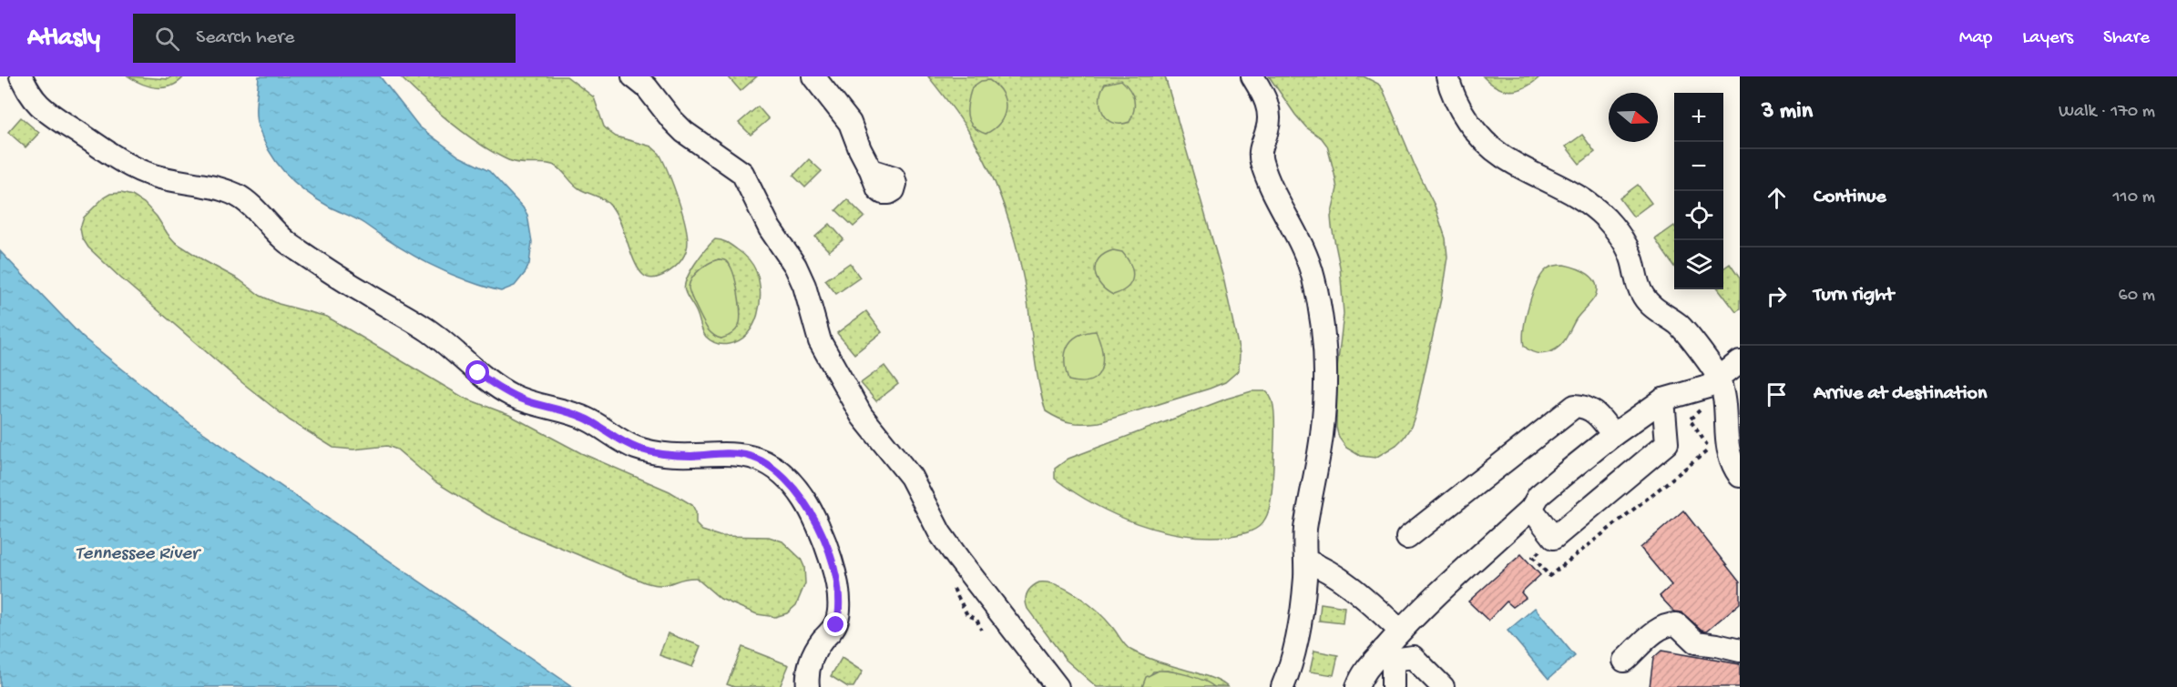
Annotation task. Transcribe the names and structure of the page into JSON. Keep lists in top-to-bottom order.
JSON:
{
  "water": ["Tennessee River"],
  "north": "right",
  "page": {
    "header": "Atlasly",
    "search": "Search here",
    "nav": ["Map", "Layers", "Share"],
    "heading": ["3 min", "Walk · 170 m"],
    "map_buttons": ["+", "−"],
    "list": [
      ["Continue", "110 m"],
      ["Turn right", "60 m"],
      "Arrive at destination"
    ]
  }
}
